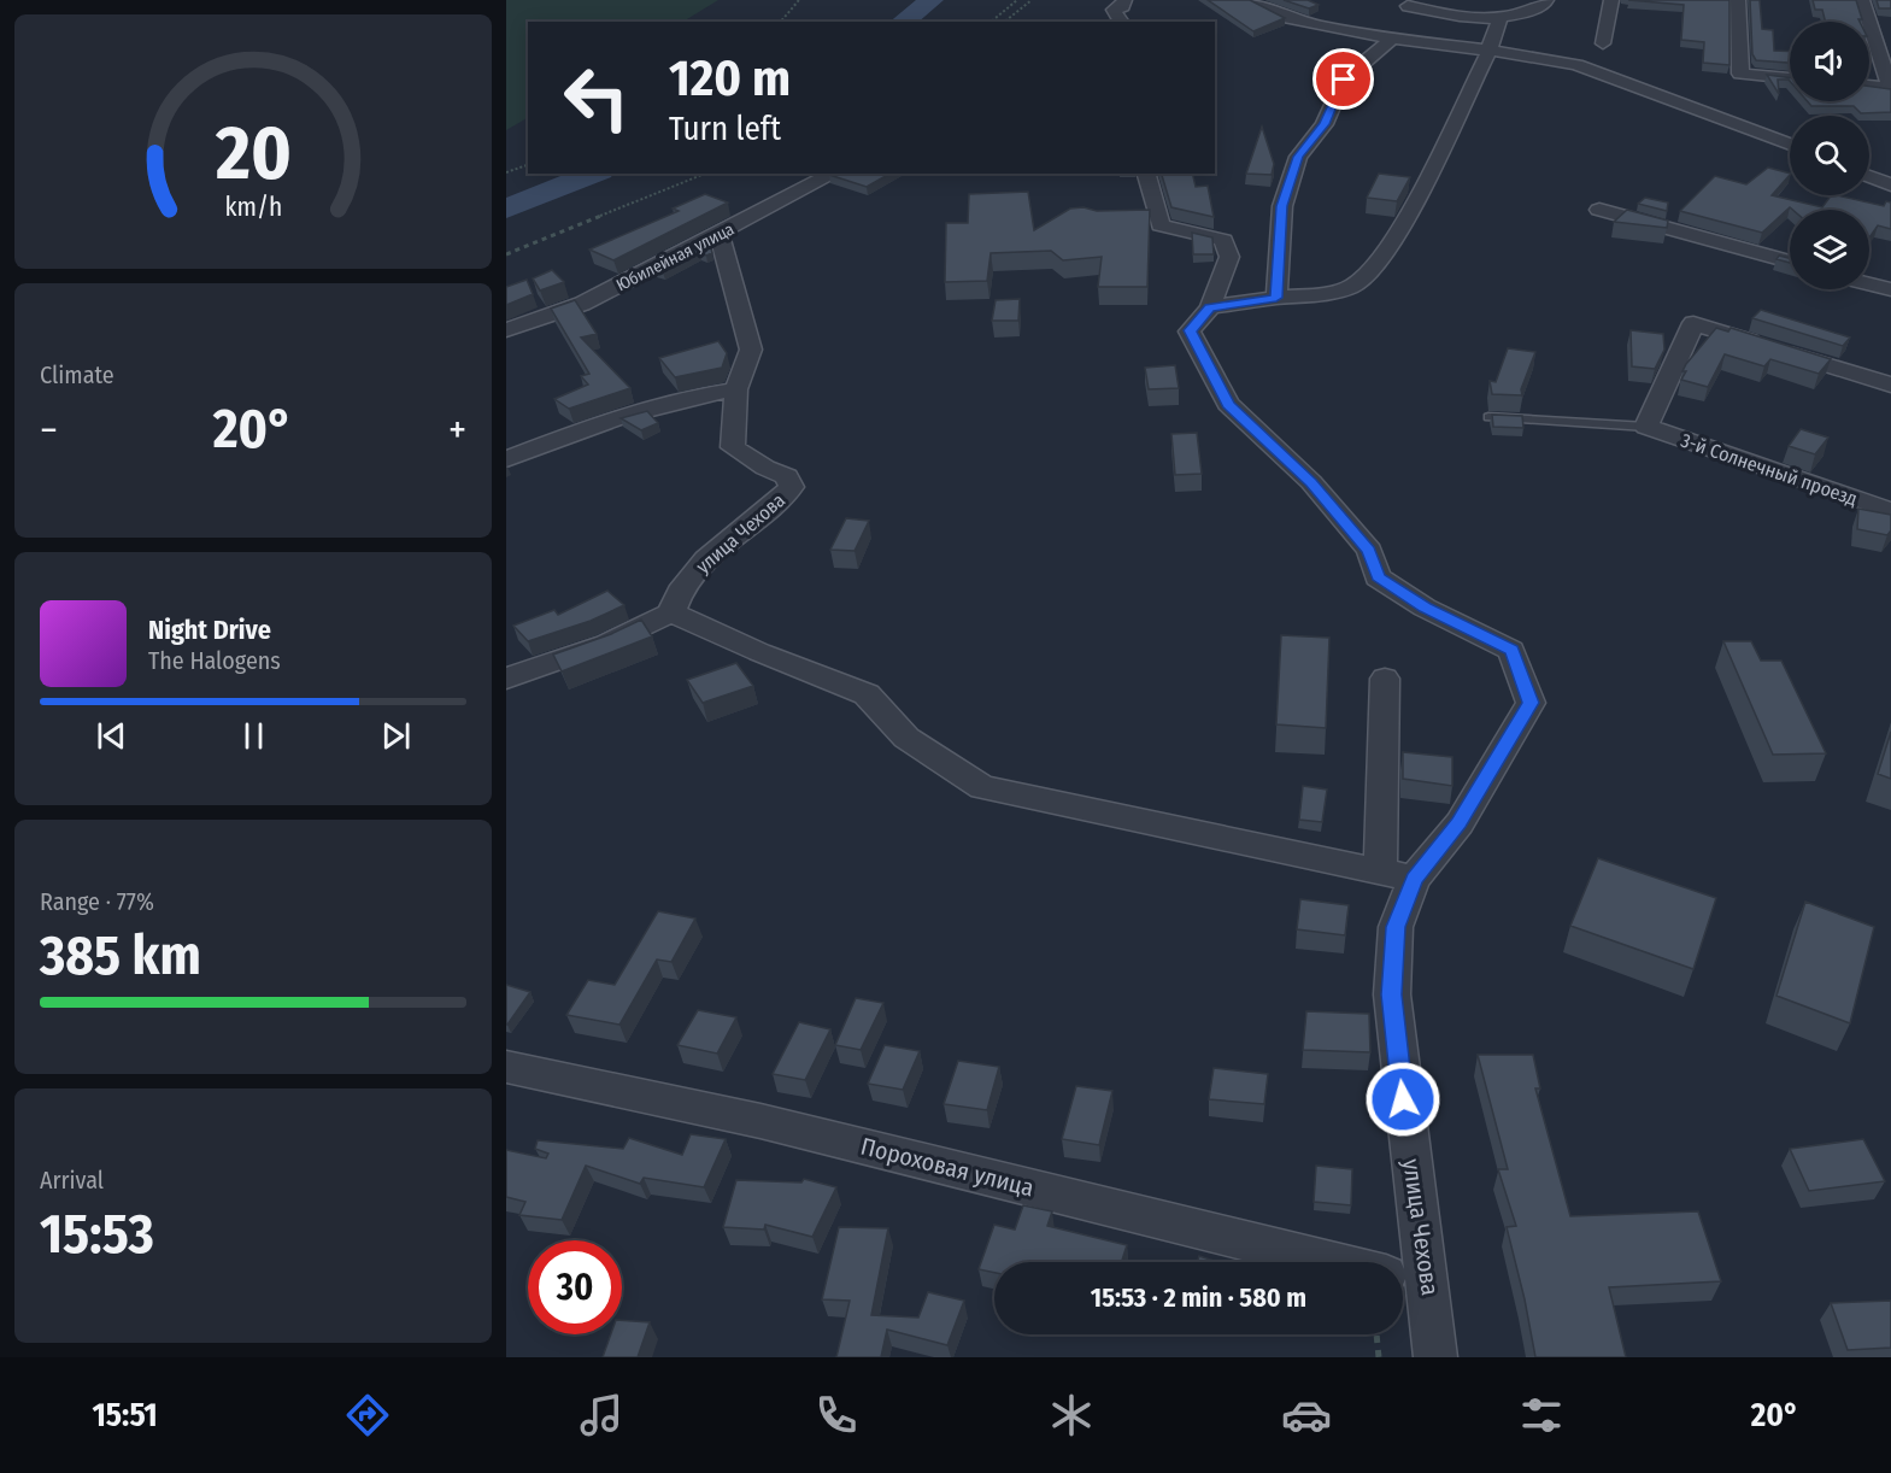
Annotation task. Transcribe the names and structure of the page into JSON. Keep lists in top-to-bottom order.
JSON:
{
  "streets": {
    "street": [
      "Юбилейная улица",
      "3-й Солнечный проезд",
      "улица Чехова",
      "Пороховая улица"
    ]
  },
  "crossings": [
    ["Юбилейная улица", "улица Чехова"]
  ],
  "page": {
    "turn": ["120 m", "Turn left"],
    "tile": [
      "Climate",
      ["Range · 77%", "385 km"],
      ["Arrival", "15:53"]
    ],
    "heat": ["−", "20°", "+"],
    "song": ["Night Drive", "The Halogens"],
    "limit": "30",
    "trip": "15:53 · 2 min · 580 m",
    "tabs": ["15:51", "20°"],
    "gauge": ["20", "km/h"]
  }
}
